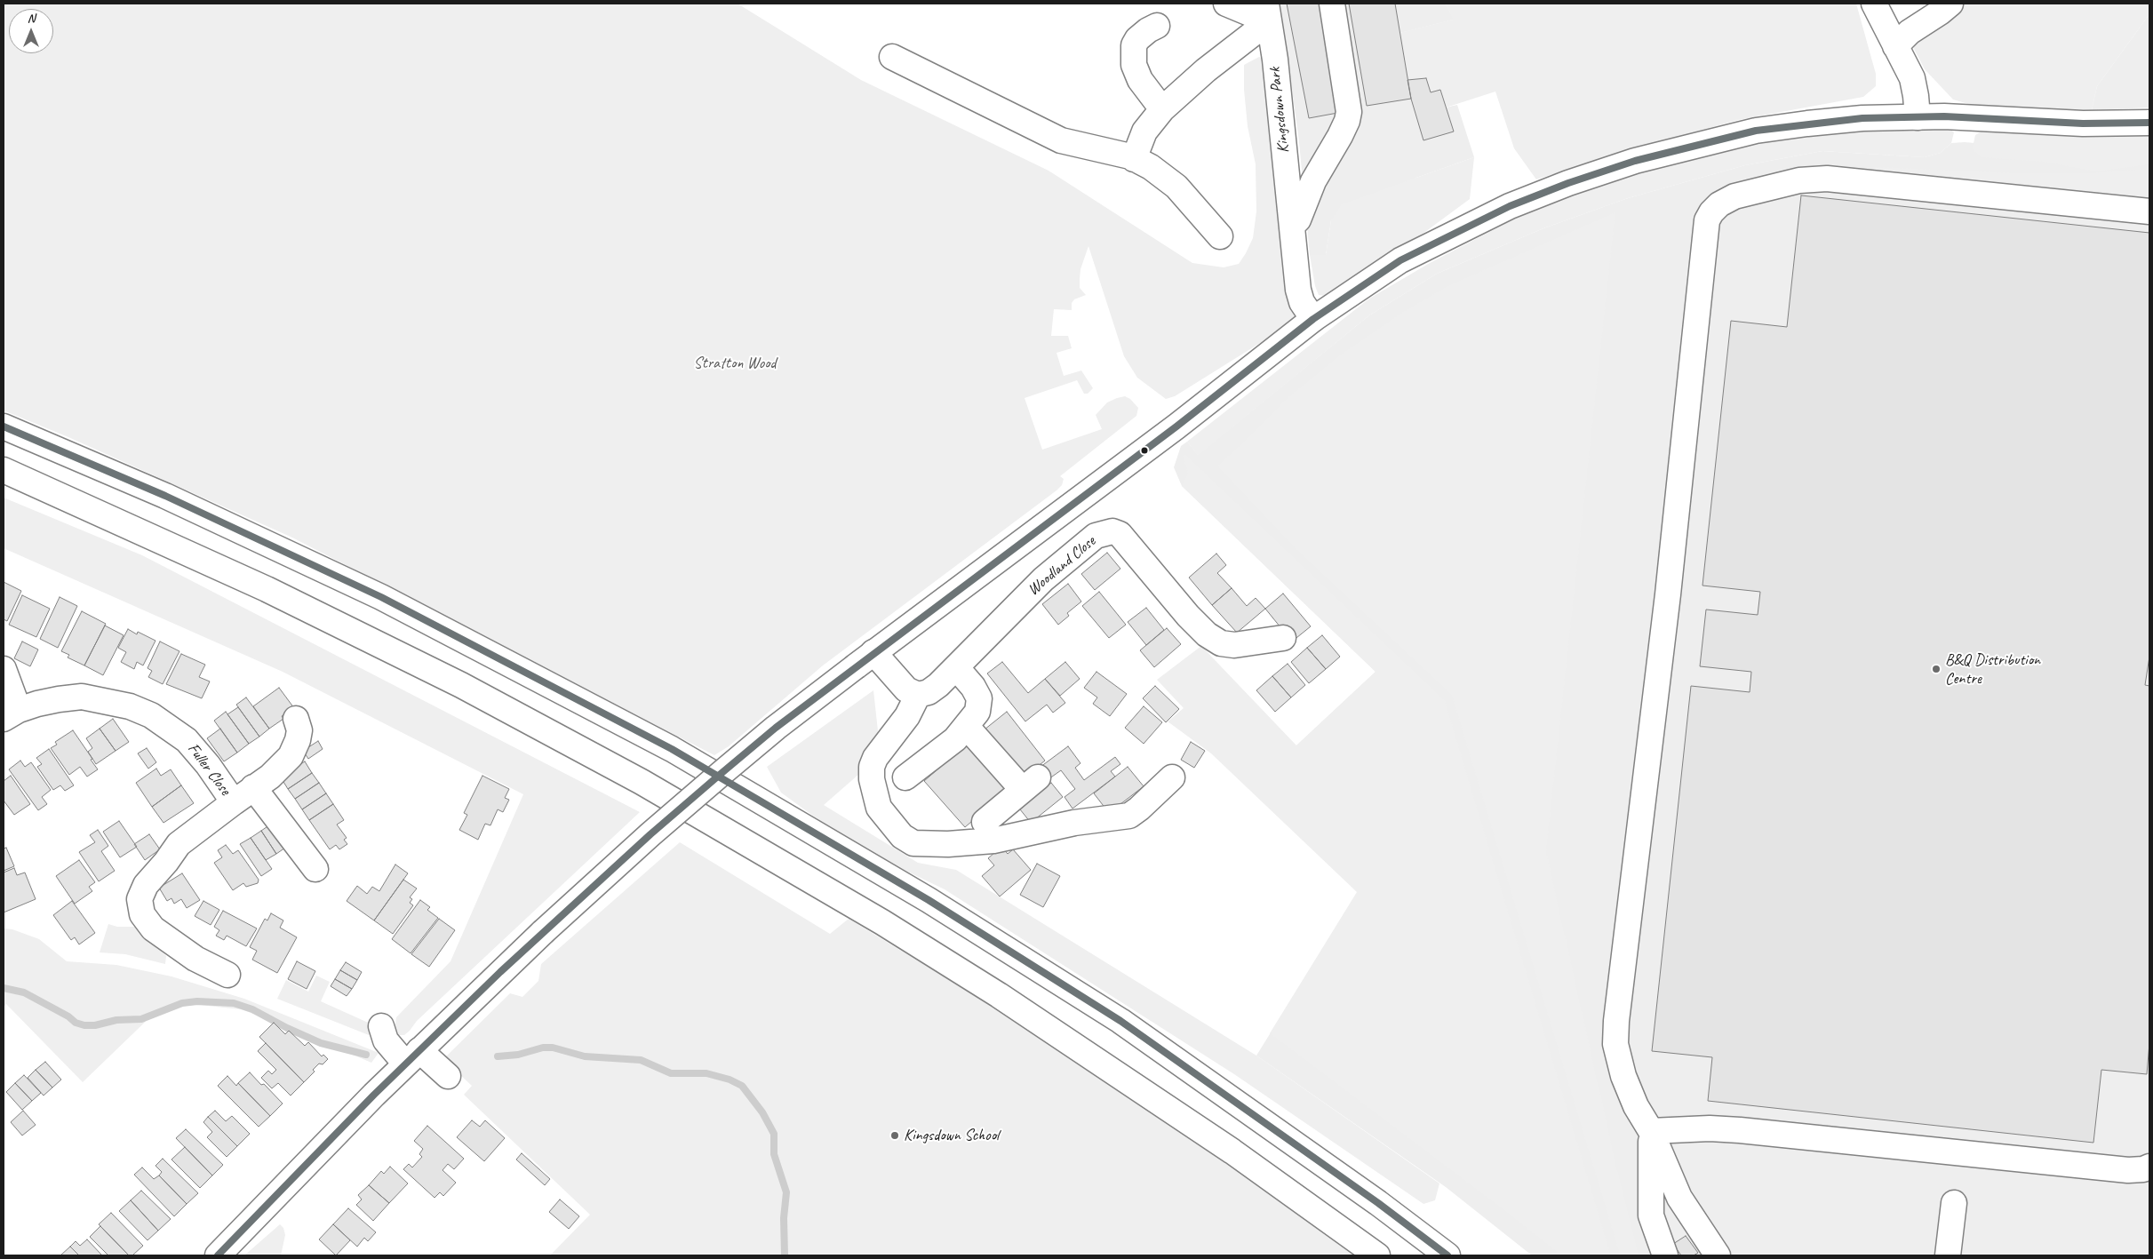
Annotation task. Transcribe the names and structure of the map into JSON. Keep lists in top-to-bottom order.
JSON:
{
  "streets": {
    "main road": ["Kingsdown Park", "Woodland Close", "Fuller Close"]
  },
  "parks": ["Stratton Wood"],
  "places": ["B&Q Distribution Centre", "Kingsdown School"],
  "north": "top"
}
